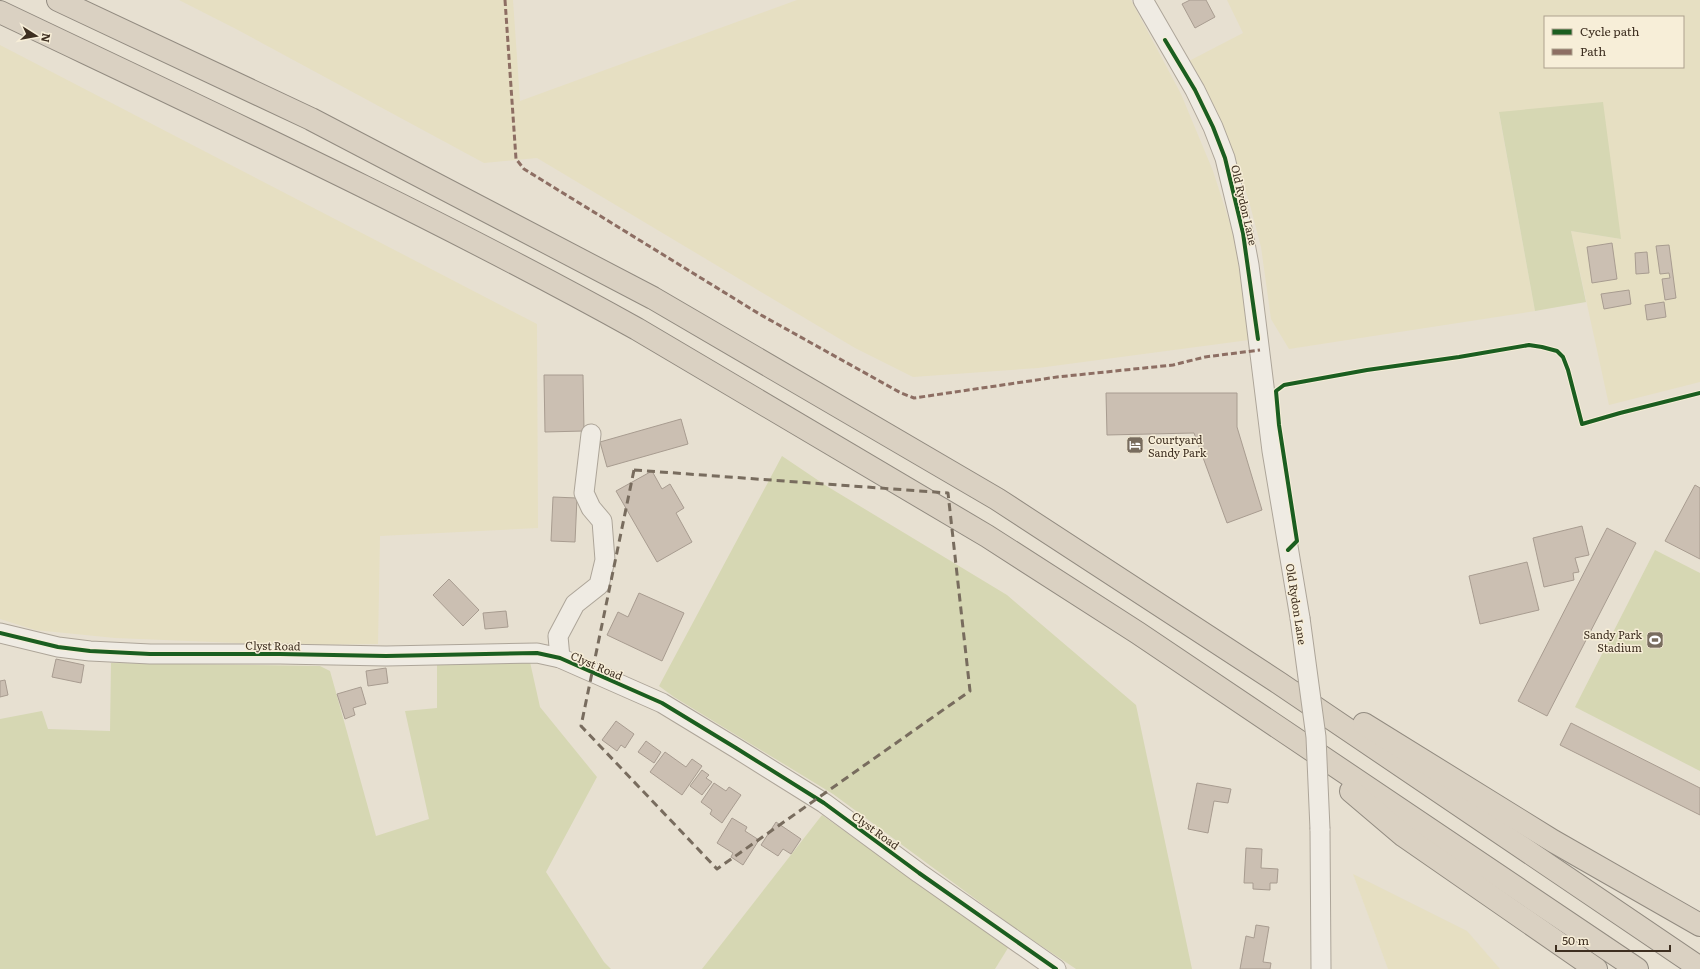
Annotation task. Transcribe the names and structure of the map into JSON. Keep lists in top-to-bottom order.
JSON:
{
  "streets": {
    "street": ["Old Rydon Lane", "Clyst Road"]
  },
  "places": {
    "hotel": ["Courtyard Sandy Park"],
    "sports": ["Sandy Park Stadium"]
  },
  "legend": ["Cycle path", "Path"],
  "scale_bar": "50 m",
  "north": "right"
}
